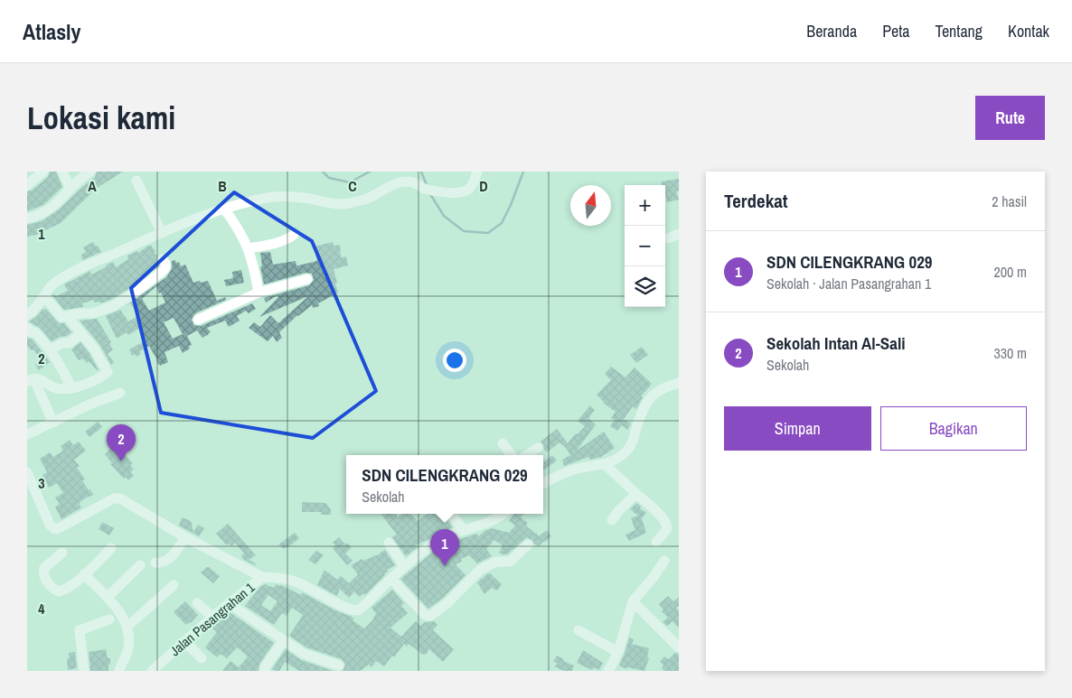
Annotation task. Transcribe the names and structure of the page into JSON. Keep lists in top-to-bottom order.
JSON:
{
  "streets": {
    "street": ["Jalan Pasangrahan 1"]
  },
  "north": "top",
  "page": {
    "header": "Atlasly",
    "nav": [
      "Beranda",
      "Peta",
      "Tentang",
      "Kontak"
    ],
    "buttons": [
      "Rute",
      ["Simpan", "Bagikan"]
    ],
    "title": "Lokasi kami",
    "heading": ["Terdekat", "2 hasil"],
    "map_buttons": ["+", "−"],
    "list": [
      {
        "mark": "1",
        "name": "SDN CILENGKRANG 029",
        "note": "Sekolah · Jalan Pasangrahan 1",
        "value": "200 m"
      },
      {
        "mark": "2",
        "name": "Sekolah Intan Al-Sali",
        "note": "Sekolah",
        "value": "330 m"
      }
    ],
    "pins": ["2", "1"],
    "popup": ["SDN CILENGKRANG 029", "Sekolah"]
  },
  "grid": {
    "columns": [
      "A",
      "B",
      "C",
      "D"
    ],
    "rows": [
      "1",
      "2",
      "3",
      "4"
    ]
  }
}
